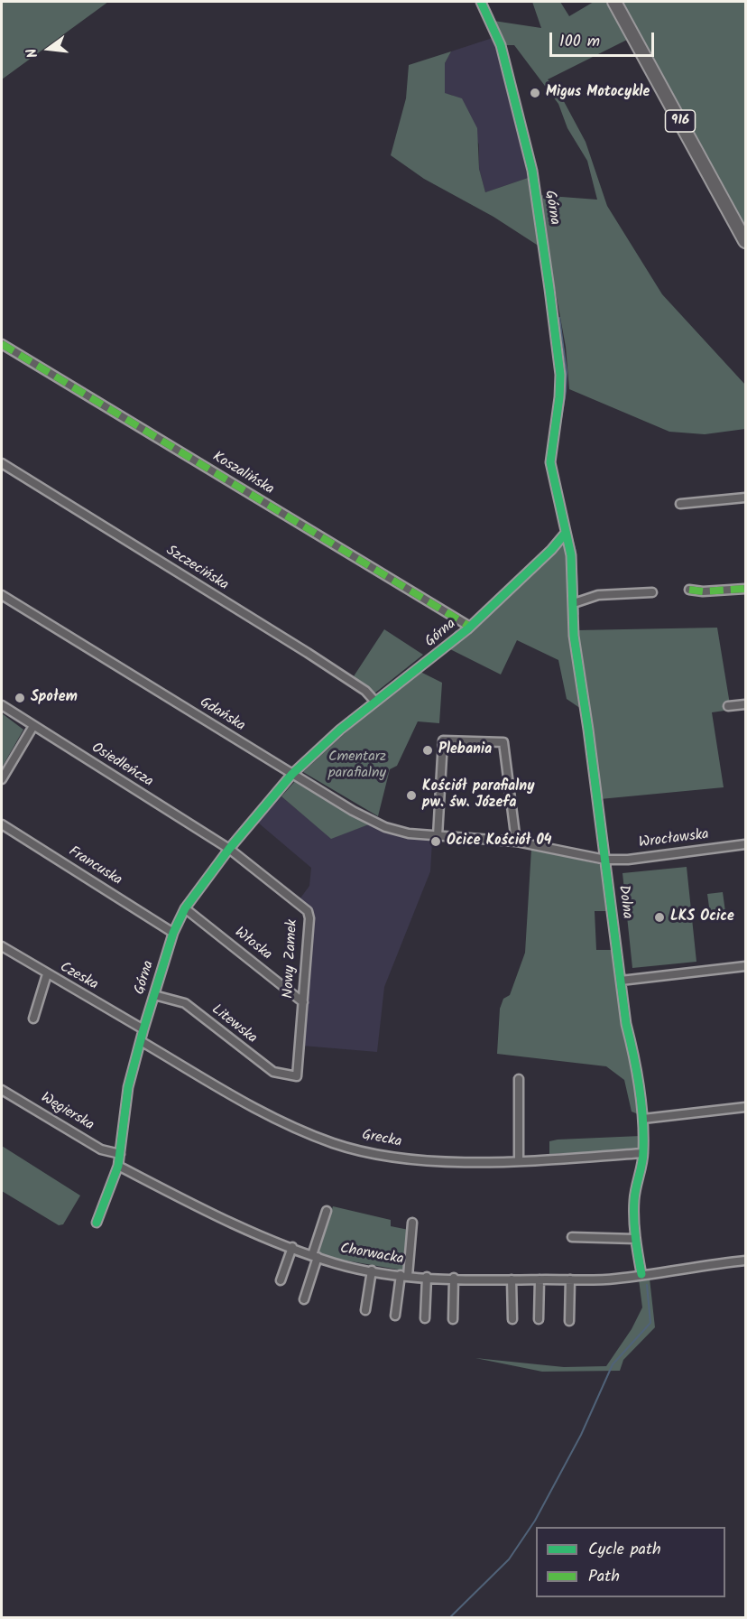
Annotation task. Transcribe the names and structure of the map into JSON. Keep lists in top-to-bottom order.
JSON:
{
  "streets": {
    "main road": ["916"],
    "street": [
      "Górna",
      "Koszalińska",
      "Szczecińska",
      "Gdańska",
      "Osiedleńcza",
      "Wrocławska",
      "Francuska",
      "Dolna",
      "Włoska",
      "Nowy Zamek",
      "Czeska",
      "Litewska",
      "Węgierska",
      "Grecka",
      "Chorwacka"
    ]
  },
  "crossings": [
    ["Górna", "Koszalińska"],
    ["Górna", "Szczecińska"],
    ["Górna", "Gdańska"],
    ["Górna", "Osiedleńcza"],
    ["Górna", "Francuska"],
    ["Górna", "Dolna"],
    ["Górna", "Włoska"],
    ["Górna", "Nowy Zamek"],
    ["Górna", "Czeska"],
    ["Górna", "Litewska"],
    ["Górna", "Węgierska"],
    ["Górna", "Grecka"],
    ["Górna", "Chorwacka"],
    ["Gdańska", "Wrocławska"],
    ["Gdańska", "Dolna"],
    ["Osiedleńcza", "Nowy Zamek"],
    ["Wrocławska", "Dolna"],
    ["Dolna", "Grecka"],
    ["Dolna", "Chorwacka"],
    ["Włoska", "Nowy Zamek"],
    ["Nowy Zamek", "Litewska"]
  ],
  "parks": ["Cmentarz parafialny"],
  "places": [
    "Migus Motocykle",
    "Społem",
    "Plebania",
    "Kościół parafialny pw. św. Józefa",
    "Ocice Kościół 04",
    "LKS Ocice"
  ],
  "legend": ["Cycle path", "Path"],
  "scale_bar": "100 m",
  "north": "left"
}
